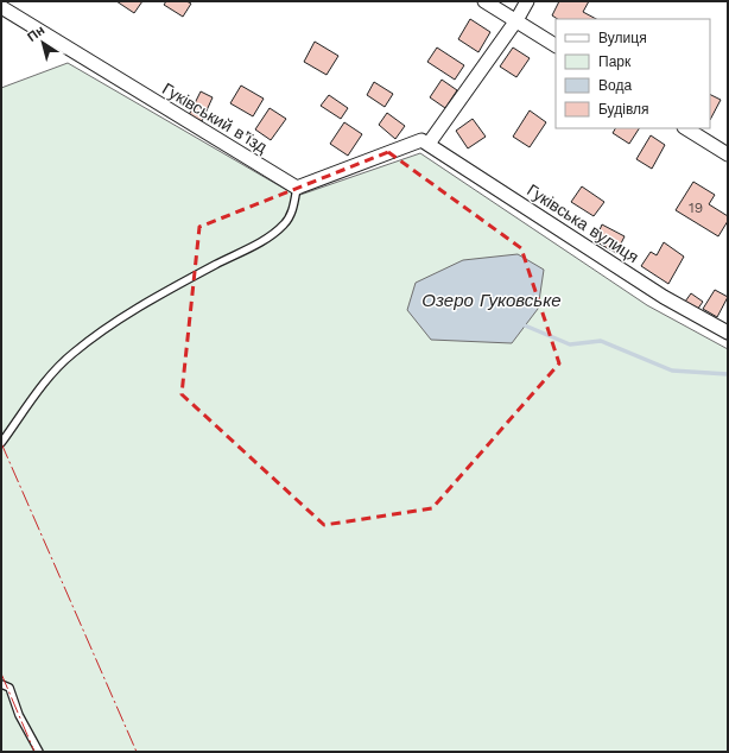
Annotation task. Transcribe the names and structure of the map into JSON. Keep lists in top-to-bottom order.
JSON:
{
  "streets": {
    "street": ["Гуківський в’їзд", "Гуківська вулиця"]
  },
  "water": ["Озеро Гуковське"],
  "house_numbers": ["19"],
  "legend": [
    "Вулиця",
    "Парк",
    "Вода",
    "Будівля"
  ],
  "north": "top left"
}
